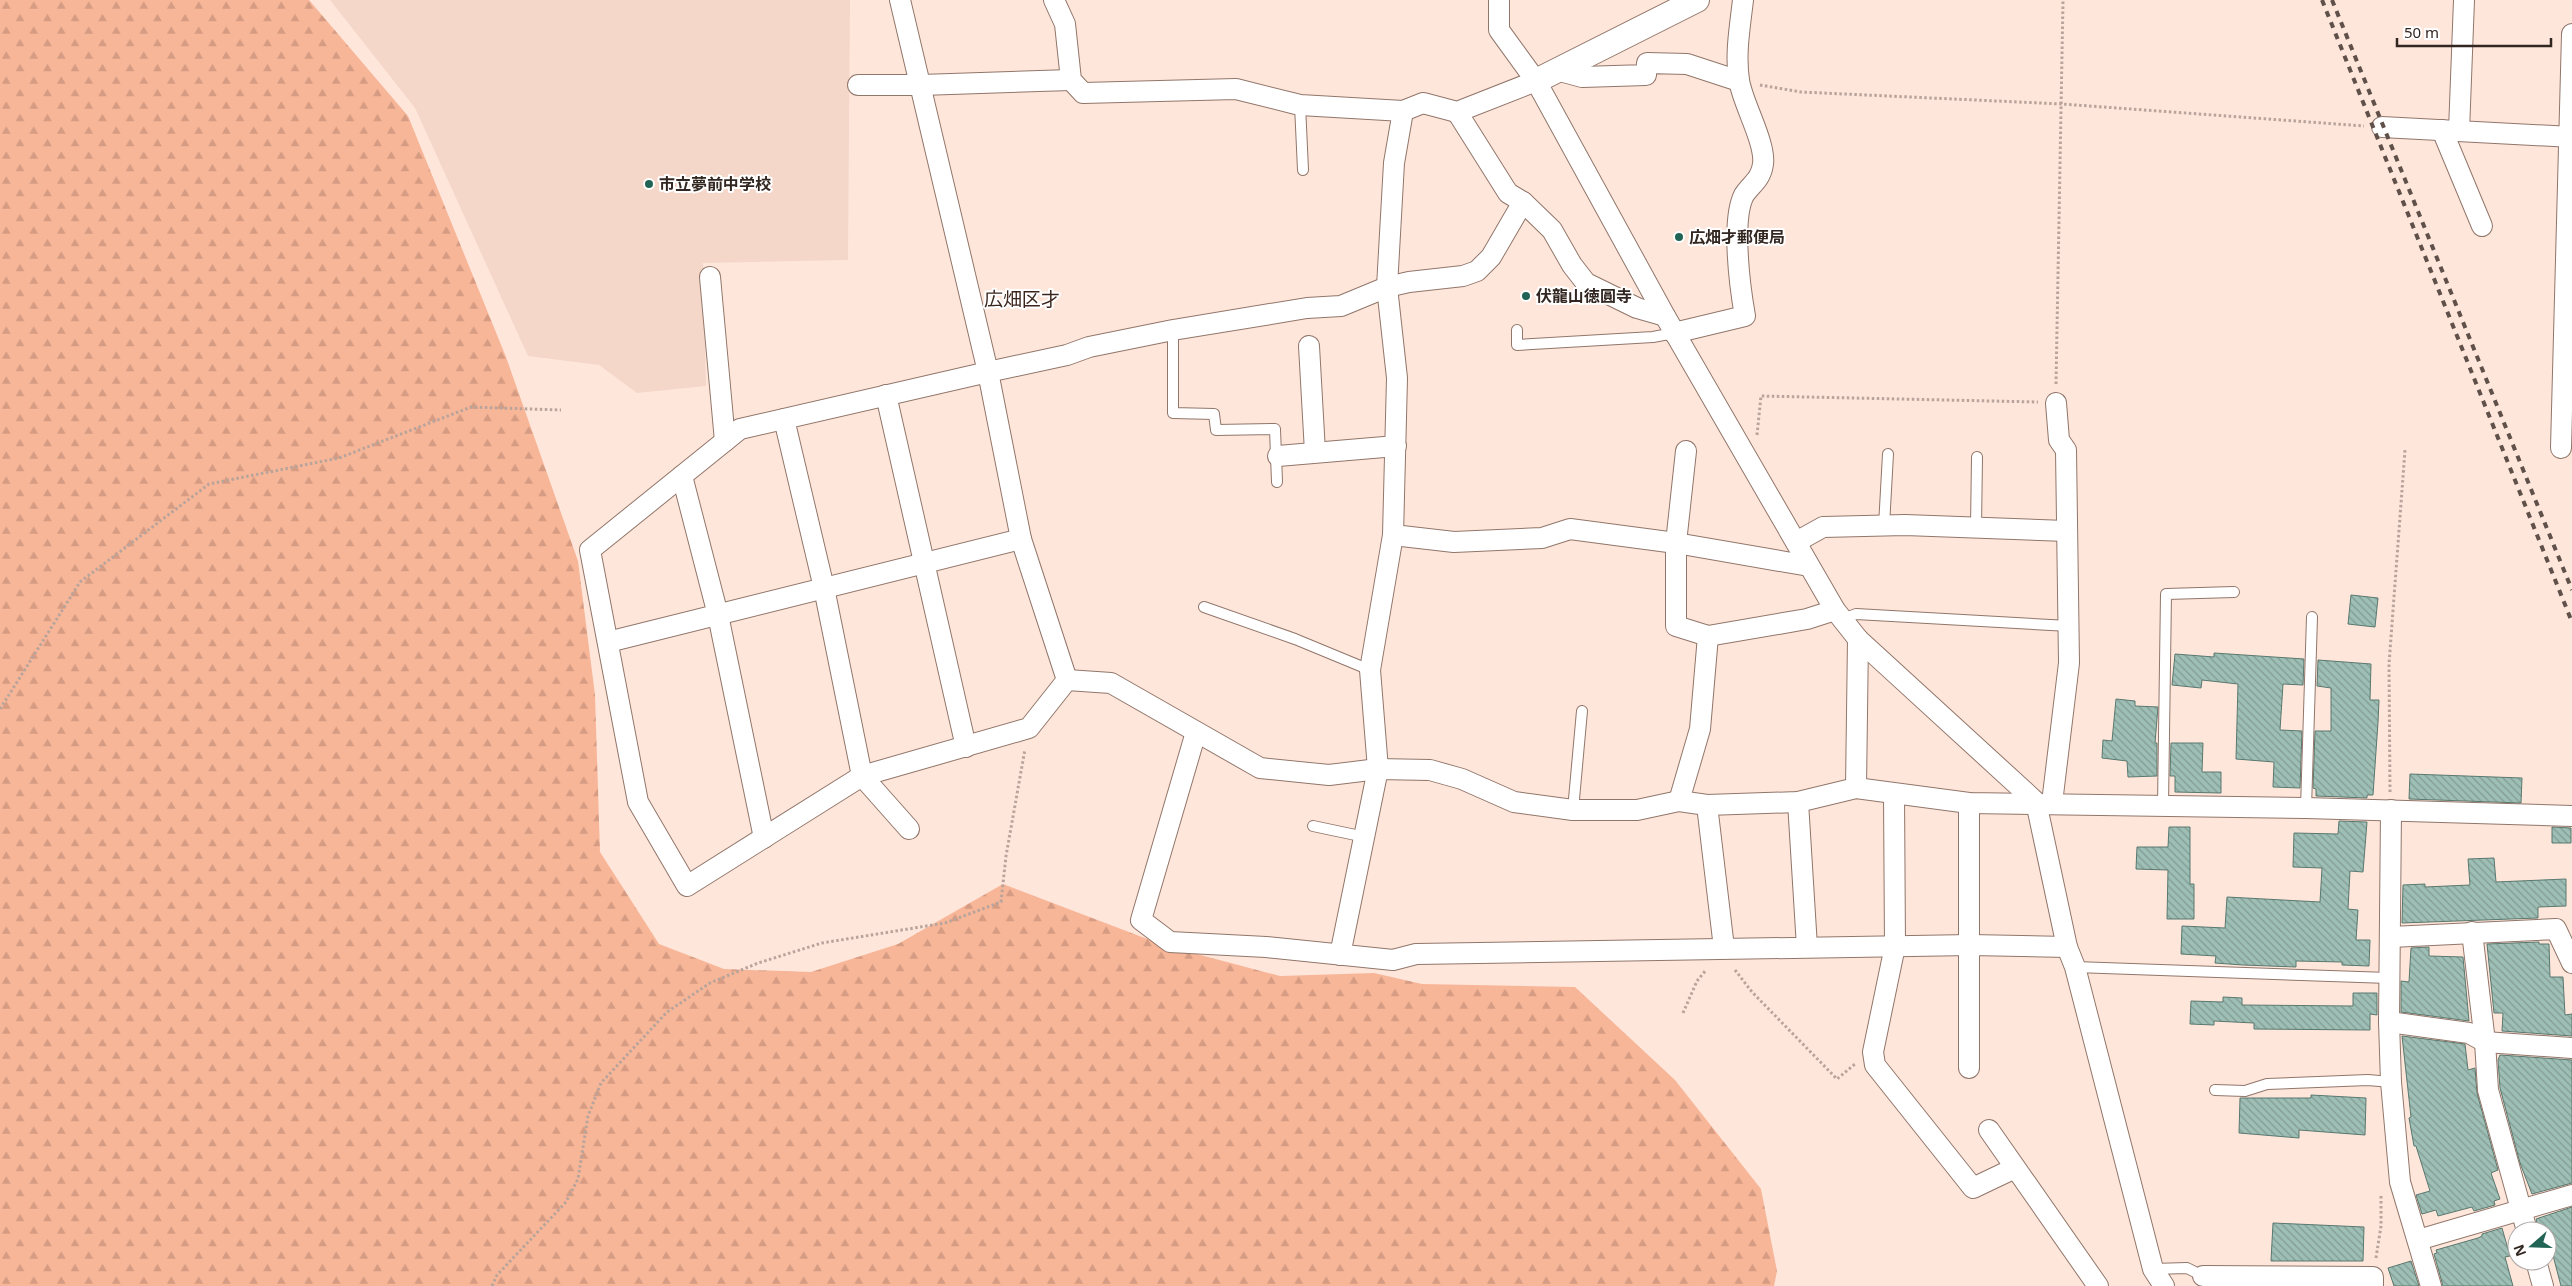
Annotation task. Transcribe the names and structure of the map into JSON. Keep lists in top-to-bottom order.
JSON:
{
  "districts": ["広畑区才"],
  "places": ["市立夢前中学校", "広畑才郵便局", "伏龍山徳圓寺"],
  "scale_bar": "50 m",
  "north": "left"
}
